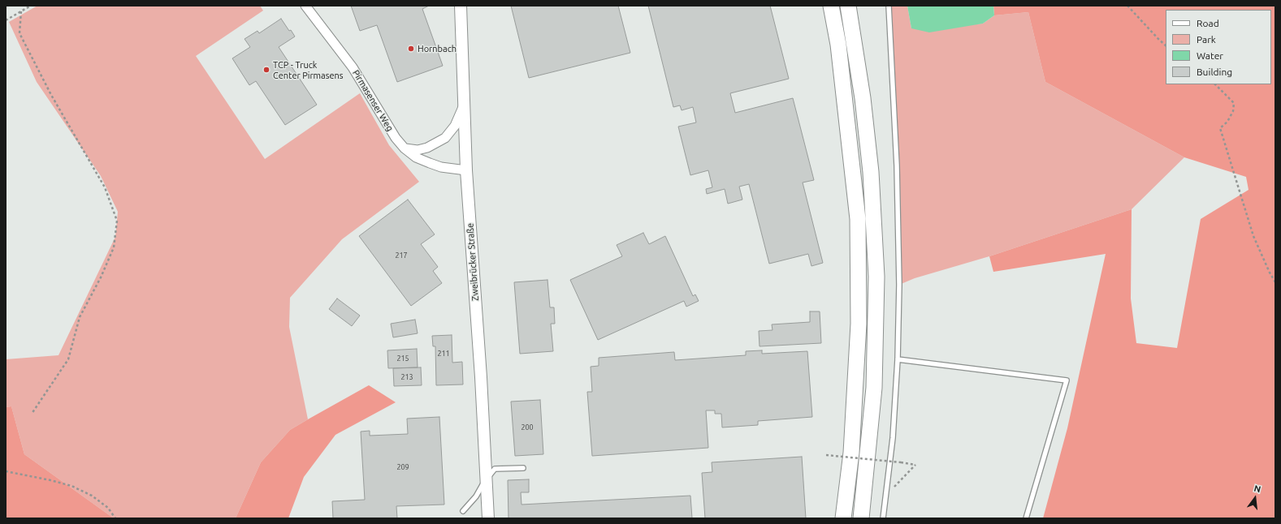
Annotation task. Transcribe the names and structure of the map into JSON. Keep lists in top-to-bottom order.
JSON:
{
  "streets": {
    "street": ["Pirmasenser Weg", "Zweibrücker Straße"]
  },
  "crossings": [
    ["Pirmasenser Weg", "Zweibrücker Straße"]
  ],
  "places": ["Hornbach", "TCP - Truck Center Pirmasens"],
  "house_numbers": [
    "217",
    "211",
    "215",
    "213",
    "200",
    "209"
  ],
  "legend": [
    "Road",
    "Park",
    "Water",
    "Building"
  ],
  "north": "top"
}
